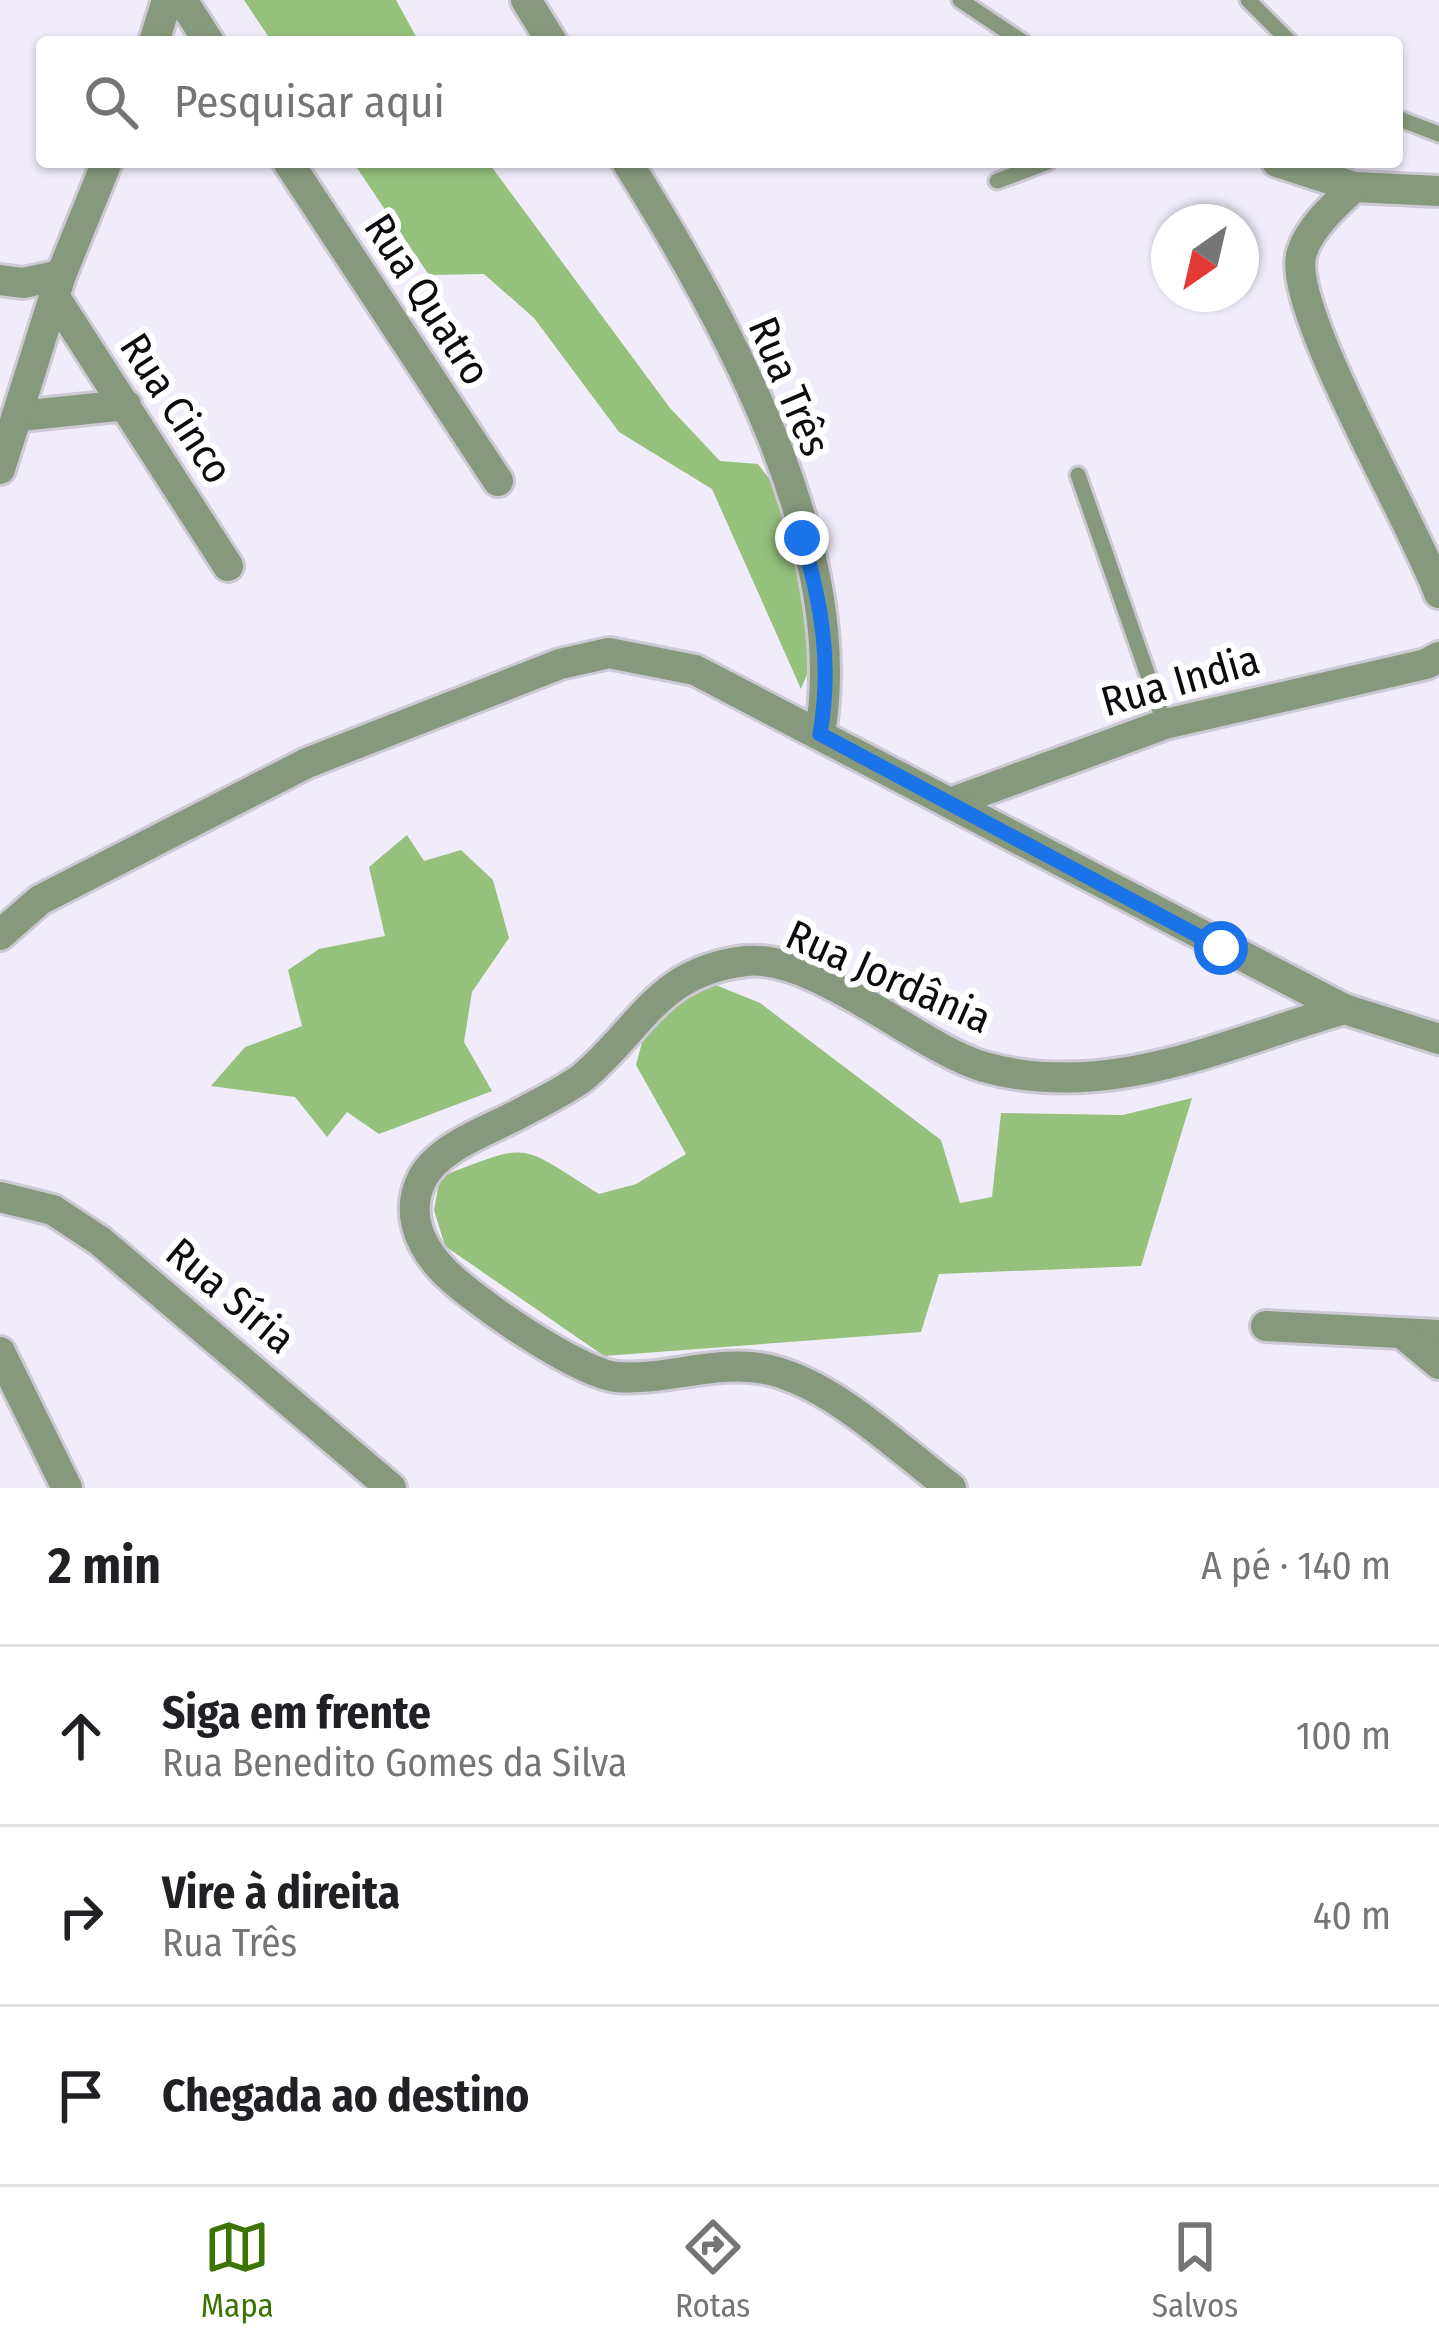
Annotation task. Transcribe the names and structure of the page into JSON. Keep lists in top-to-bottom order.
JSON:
{
  "streets": {
    "street": [
      "Rua Quatro",
      "Rua Três",
      "Rua Cinco",
      "Rua India",
      "Rua Jordânia",
      "Rua Síria"
    ]
  },
  "north": "bottom left",
  "page": {
    "search": "Pesquisar aqui",
    "heading": ["2 min", "A pé · 140 m"],
    "list": [
      ["Siga em frente", "Rua Benedito Gomes da Silva", "100 m"],
      ["Vire à direita", "Rua Três", "40 m"],
      "Chegada ao destino"
    ],
    "nav": ["Mapa", "Rotas", "Salvos"]
  }
}
